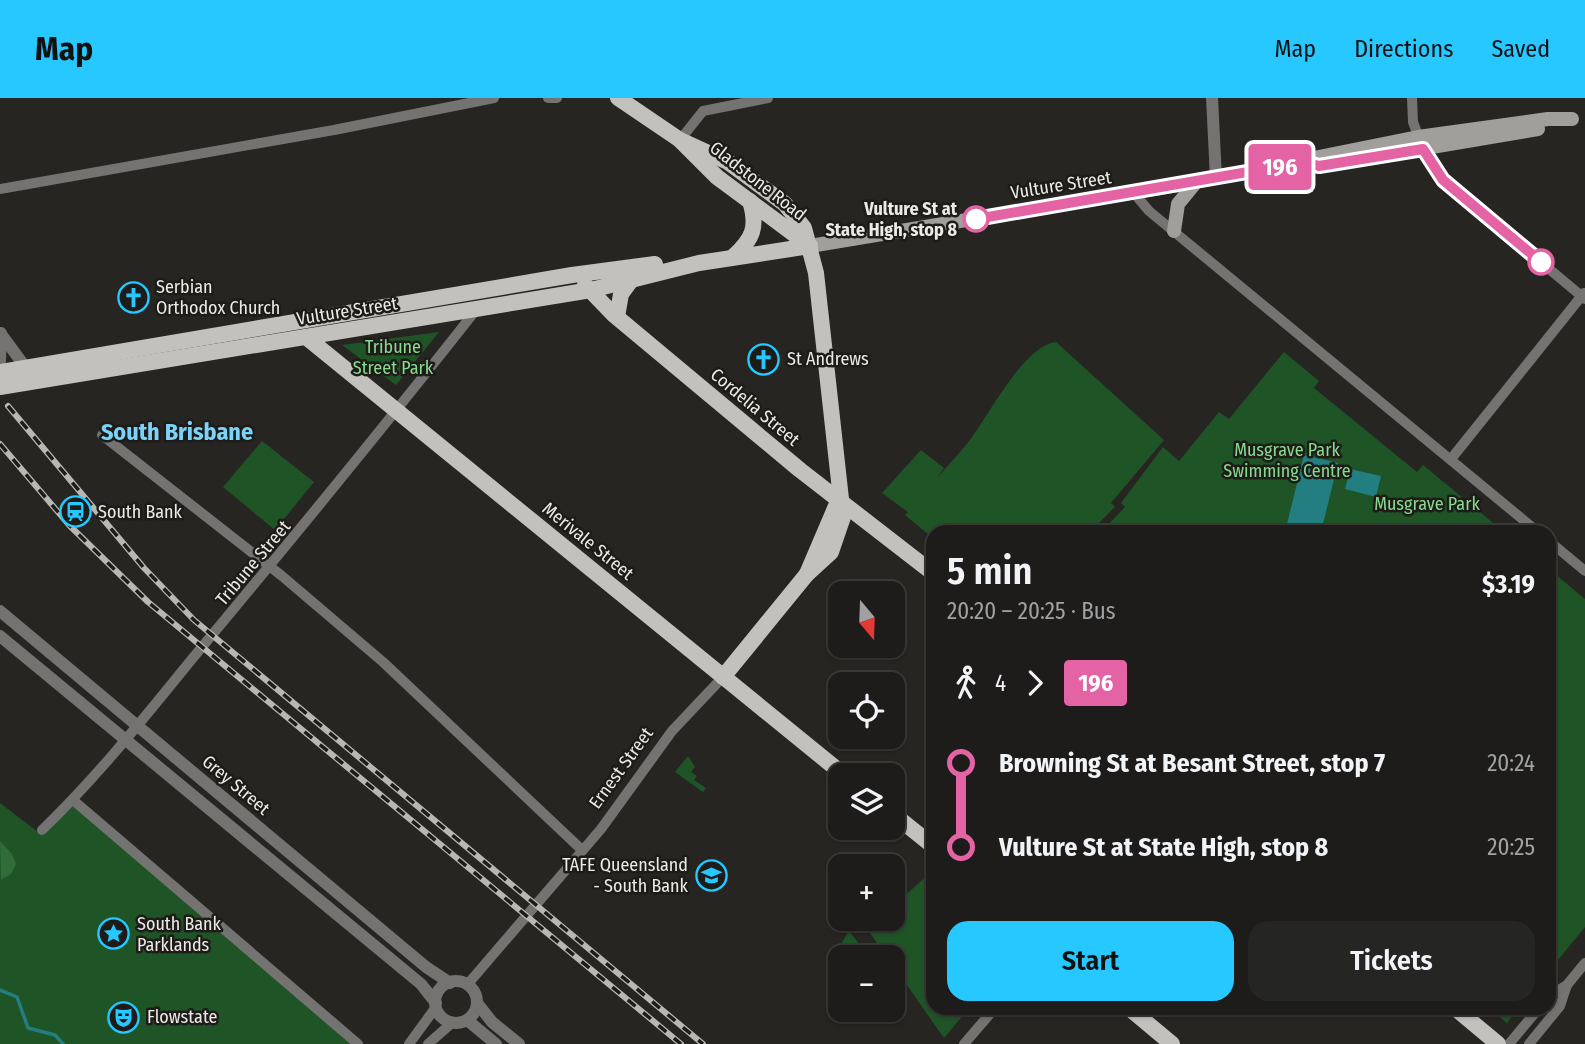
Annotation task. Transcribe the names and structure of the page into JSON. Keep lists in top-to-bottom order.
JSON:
{
  "streets": {
    "main road": [
      "Gladstone Road",
      "Vulture Street",
      "Cordelia Street",
      "Merivale Street",
      "Ernest Street"
    ],
    "street": ["Tribune Street", "Grey Street"]
  },
  "crossings": [
    ["Gladstone Road", "Vulture Street"],
    ["Gladstone Road", "Ernest Street"],
    ["Vulture Street", "Cordelia Street"],
    ["Vulture Street", "Merivale Street"],
    ["Vulture Street", "Tribune Street"],
    ["Vulture Street", "Ernest Street"],
    ["Cordelia Street", "Ernest Street"],
    ["Merivale Street", "Tribune Street"],
    ["Merivale Street", "Ernest Street"],
    ["Tribune Street", "Grey Street"],
    ["Ernest Street", "Grey Street"]
  ],
  "districts": ["South Brisbane"],
  "parks": ["Tribune Street Park", "Musgrave Park Swimming Centre", "Musgrave Park"],
  "places": {
    "other": ["Vulture St at State High, stop 8"],
    "church": ["Serbian Orthodox Church", "St Andrews"],
    "station": ["South Bank"],
    "school or university": ["TAFE Queensland - South Bank"],
    "place": ["South Bank Parklands"],
    "theatre": ["Flowstate"]
  },
  "lines": ["bus line 196"],
  "north": "bottom",
  "page": {
    "header": "Map",
    "nav": ["Map", "Directions", "Saved"],
    "on_map": "196",
    "heading": ["5 min", "20:20 – 20:25 · Bus", "$3.19"],
    "map_buttons": ["+", "−"],
    "legs": ["4", "196"],
    "list": [
      {
        "name": "Browning St at Besant Street, stop 7",
        "value": "20:24"
      },
      {
        "name": "Vulture St at State High, stop 8",
        "value": "20:25"
      }
    ],
    "buttons": ["Start", "Tickets"]
  }
}
